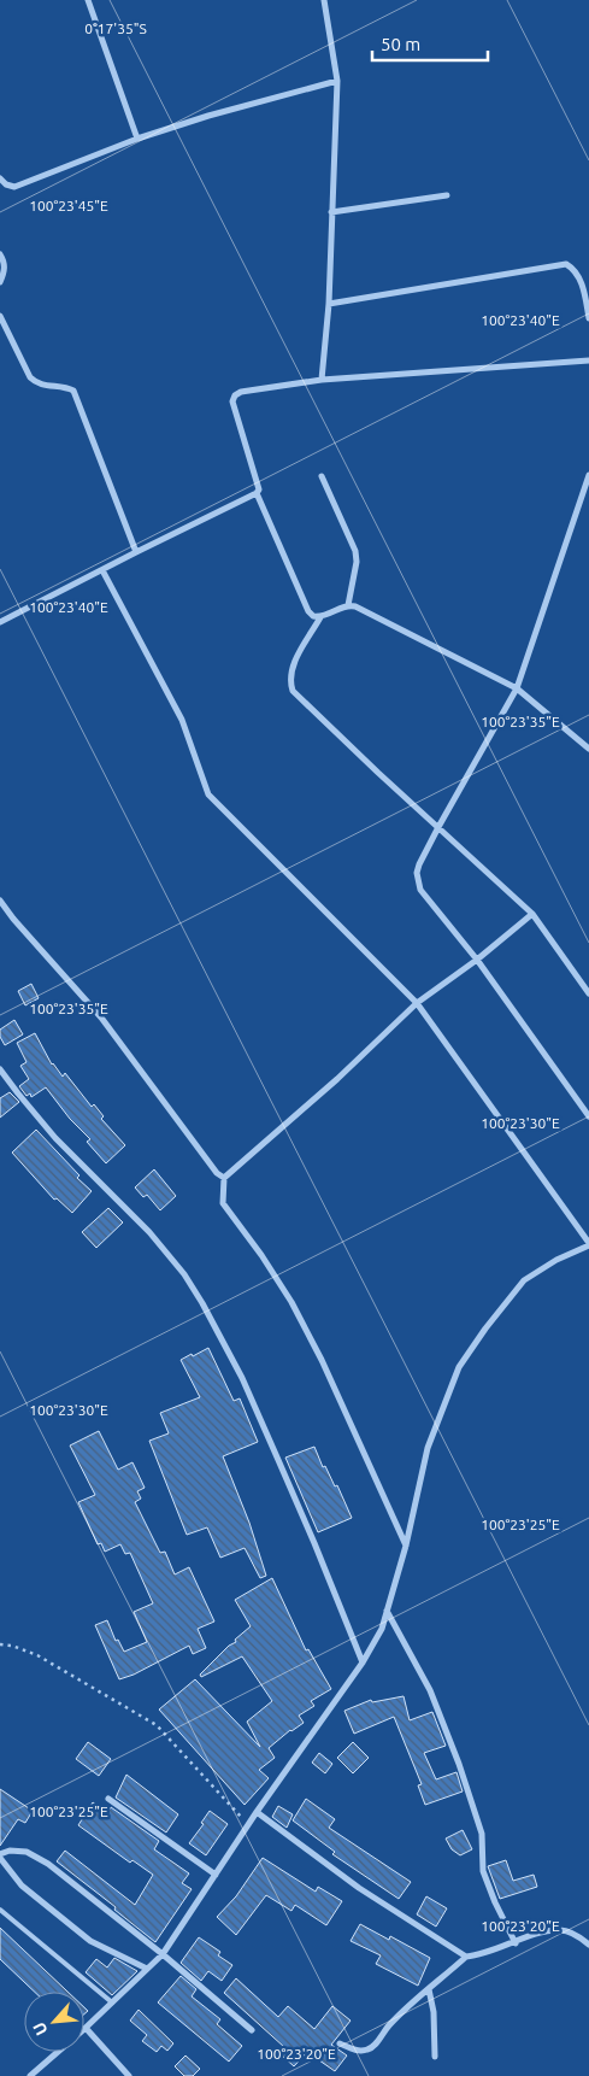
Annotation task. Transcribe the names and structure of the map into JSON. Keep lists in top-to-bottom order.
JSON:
{
  "scale_bar": "50 m",
  "north": "bottom left",
  "coordinates": [
    "0°17'35\"S",
    "100°23'45\"E",
    "100°23'40\"E",
    "100°23'35\"E",
    "100°23'30\"E",
    "100°23'25\"E",
    "100°23'20\"E"
  ]
}
